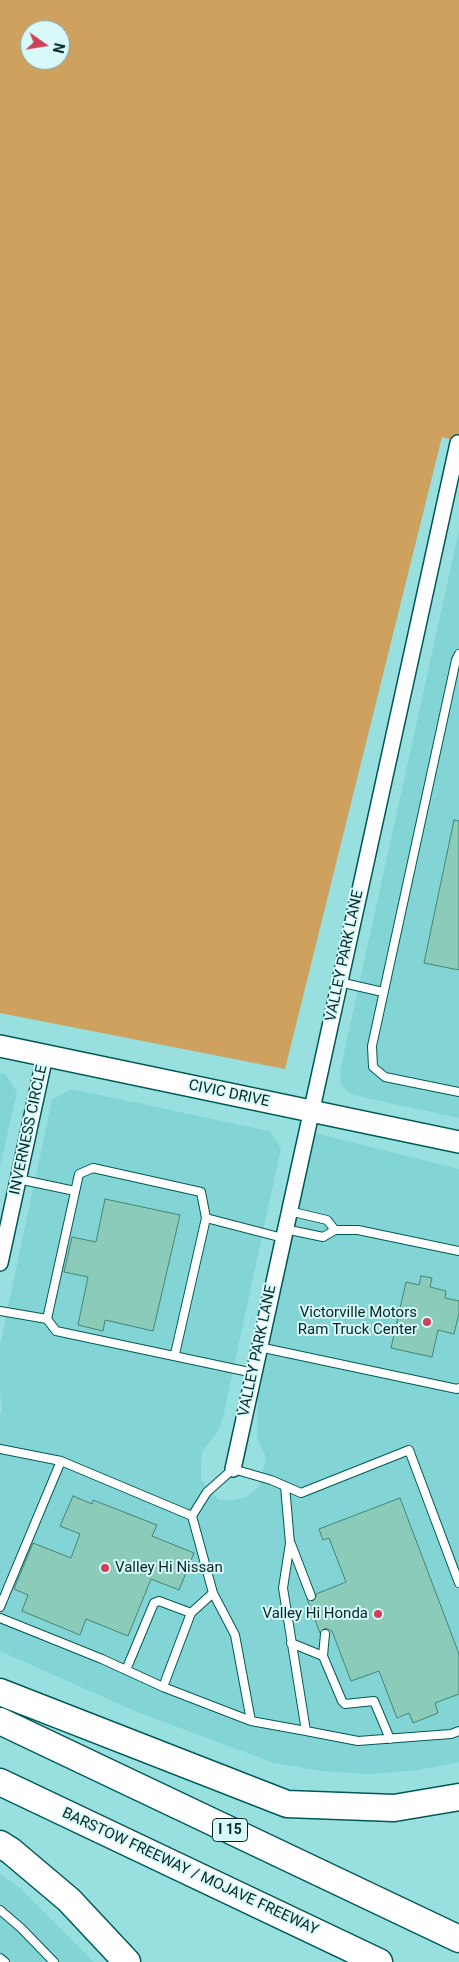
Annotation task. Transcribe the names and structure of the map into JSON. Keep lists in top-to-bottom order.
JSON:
{
  "streets": {
    "highway": ["I 15", "BARSTOW FREEWAY / MOJAVE FREEWAY"],
    "street": ["VALLEY PARK LANE", "CIVIC DRIVE", "INVERNESS CIRCLE"]
  },
  "crossings": [
    ["VALLEY PARK LANE", "CIVIC DRIVE"],
    ["CIVIC DRIVE", "INVERNESS CIRCLE"]
  ],
  "places": ["Victorville Motors Ram Truck Center", "Valley Hi Nissan", "Valley Hi Honda"],
  "north": "right"
}
